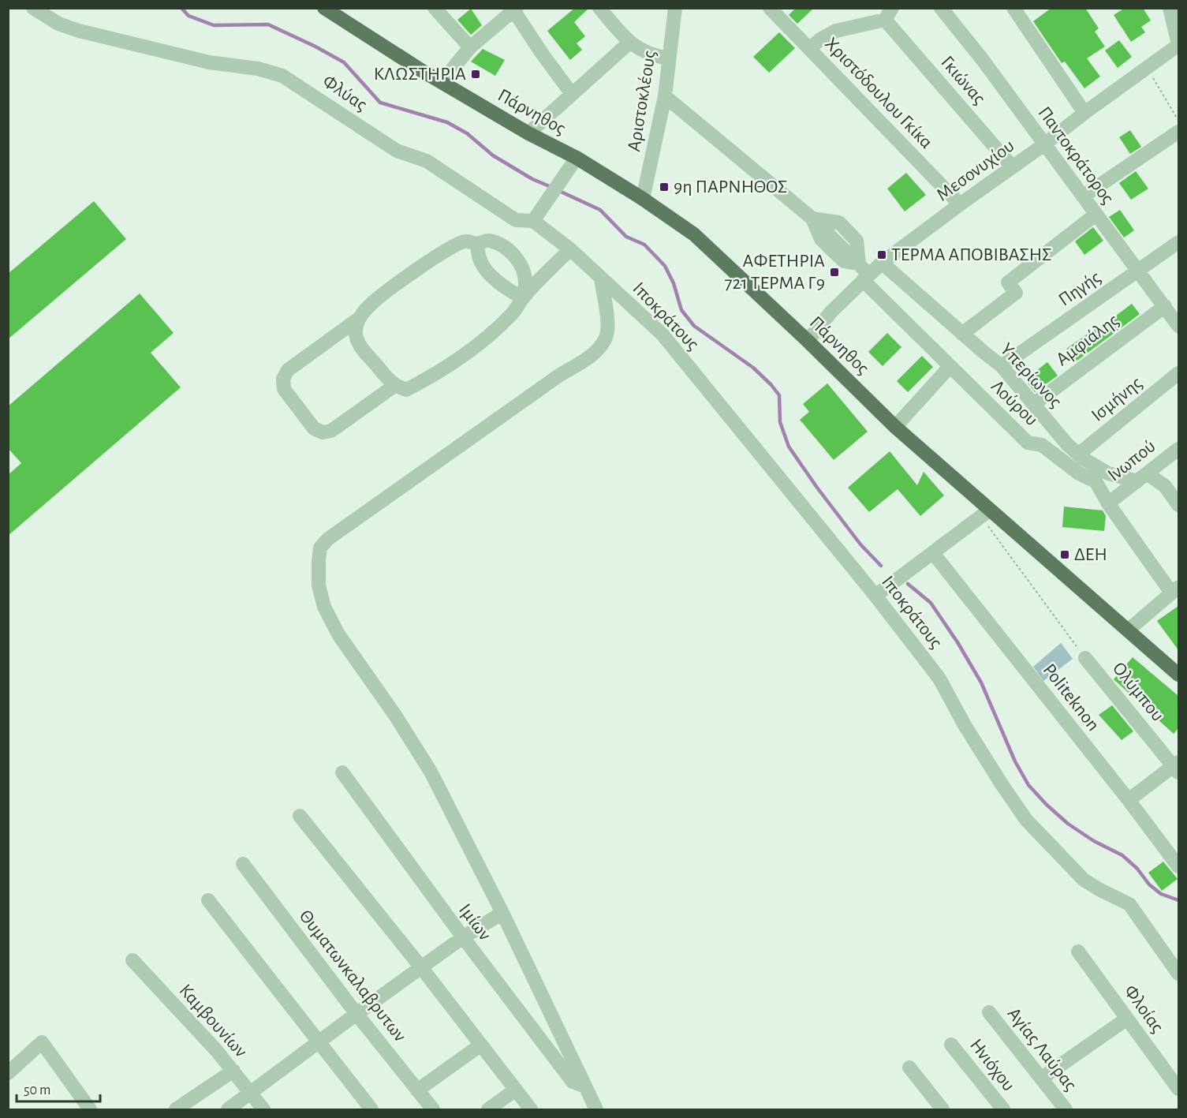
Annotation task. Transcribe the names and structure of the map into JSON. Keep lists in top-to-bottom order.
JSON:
{
  "streets": {
    "main road": ["Πάρνηθος"],
    "street": [
      "Γκιώνας",
      "Φλύας",
      "Χριστόδουλου Γκίκα",
      "Αριστοκλέους",
      "Παντοκράτορος",
      "Μεσονυχίου",
      "Πηγής",
      "Ιποκράτους",
      "Αμφιάλης",
      "Υπερίωνος",
      "Ισμήνης",
      "Λούρου",
      "Ινωπού",
      "Ολύμπου",
      "Politeknon",
      "Ιμίων",
      "Θυματωνκαλαβρυτων",
      "Φλοίας",
      "Καμβουνίων",
      "Αγίας Λαύρας",
      "Ηνιόχου"
    ]
  },
  "crossings": [
    ["Γκιώνας", "Χριστόδουλου Γκίκα"],
    ["Γκιώνας", "Μεσονυχίου"],
    ["Φλύας", "Ιποκράτους"],
    ["Χριστόδουλου Γκίκα", "Μεσονυχίου"],
    ["Αριστοκλέους", "Πάρνηθος"],
    ["Αριστοκλέους", "Λούρου"],
    ["Πάρνηθος", "Μεσονυχίου"],
    ["Παντοκράτορος", "Μεσονυχίου"],
    ["Παντοκράτορος", "Πηγής"],
    ["Παντοκράτορος", "Αμφιάλης"],
    ["Μεσονυχίου", "Υπερίωνος"],
    ["Μεσονυχίου", "Λούρου"],
    ["Πηγής", "Υπερίωνος"],
    ["Αμφιάλης", "Υπερίωνος"],
    ["Υπερίωνος", "Ισμήνης"],
    ["Υπερίωνος", "Ινωπού"],
    ["Λούρου", "Ινωπού"]
  ],
  "places": {
    "transit": [
      "ΚΛΩΣΤΗΡΙΑ",
      "9η ΠΑΡΝΗΘΟΣ",
      "ΤΕΡΜΑ ΑΠΟΒΙΒΑΣΗΣ",
      "ΑΦΕΤΗΡΙΑ 721 ΤΕΡΜΑ Γ9",
      "ΔΕΗ"
    ]
  },
  "scale_bar": "50 m"
}
